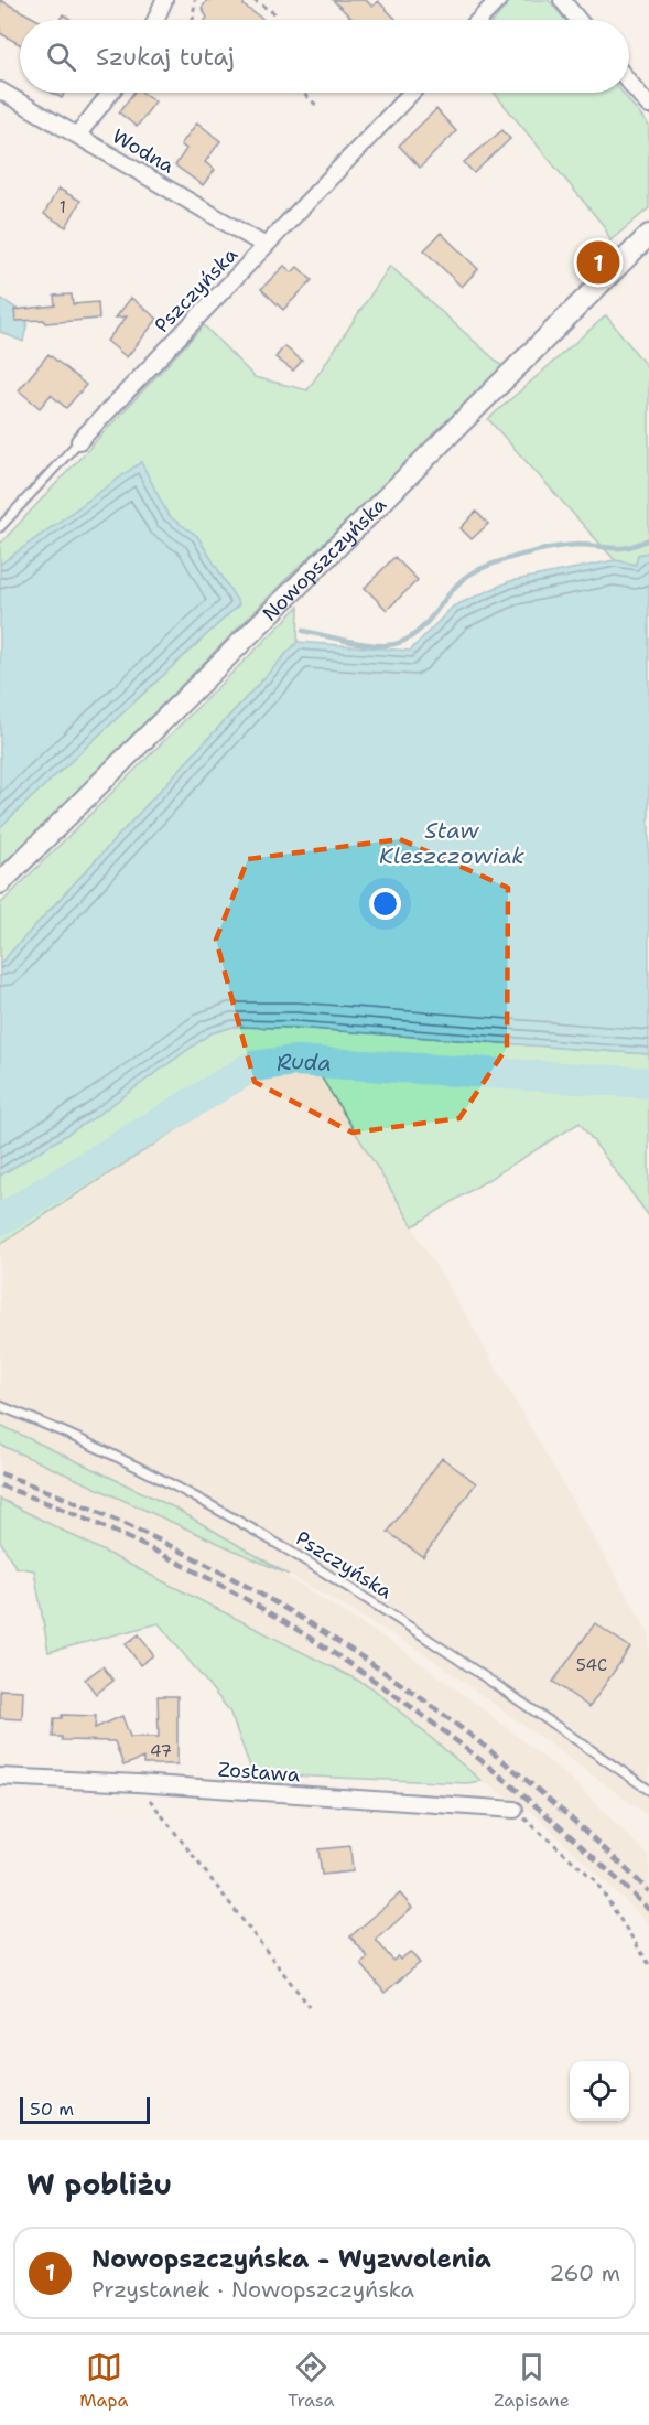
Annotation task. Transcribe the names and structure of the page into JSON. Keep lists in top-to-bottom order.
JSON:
{
  "streets": {
    "main road": ["Nowopszczyńska"],
    "street": ["Wodna", "Pszczyńska", "Zostawa"]
  },
  "crossings": [
    ["Wodna", "Pszczyńska"]
  ],
  "water": ["Staw Kleszczowiak", "Ruda"],
  "house_numbers": ["1", "54C", "47"],
  "scale_bar": "50 m",
  "page": {
    "search": "Szukaj tutaj",
    "pins": "1",
    "scale": "50 m",
    "heading": "W pobliżu",
    "list": [
      {
        "mark": "1",
        "name": "Nowopszczyńska - Wyzwolenia",
        "note": "Przystanek · Nowopszczyńska",
        "value": "260 m"
      }
    ],
    "nav": ["Mapa", "Trasa", "Zapisane"]
  }
}
